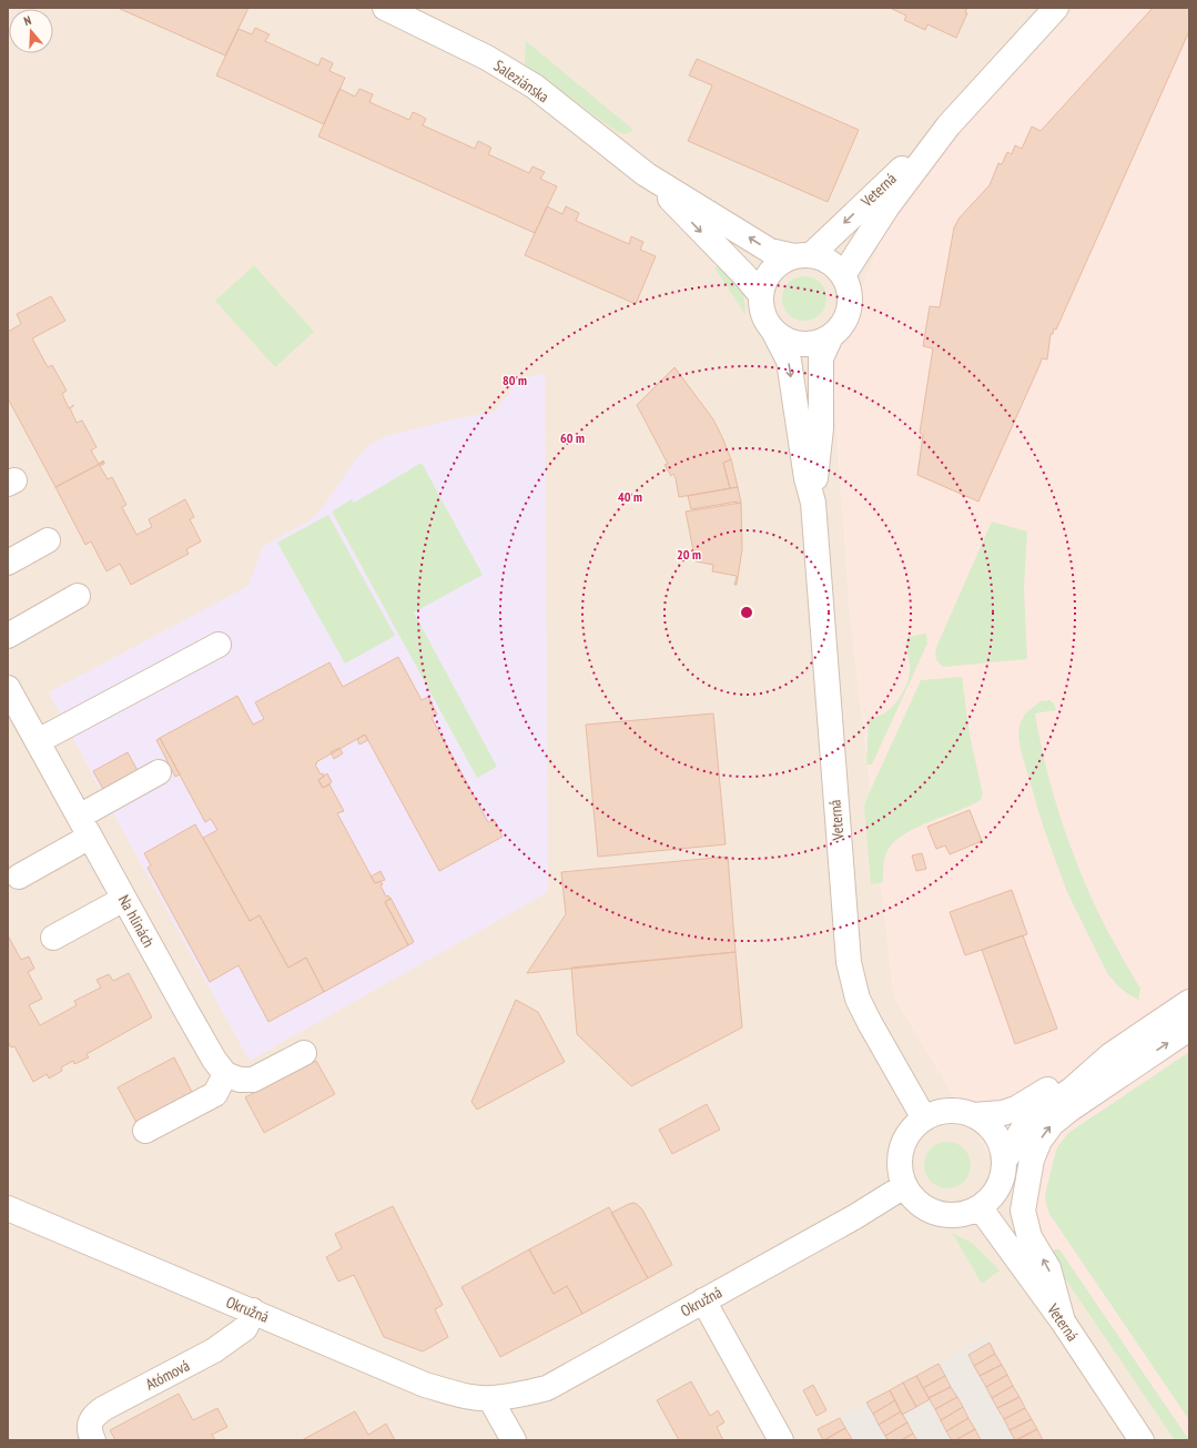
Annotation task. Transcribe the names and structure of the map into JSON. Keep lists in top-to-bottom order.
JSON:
{
  "streets": {
    "street": [
      "Saleziánska",
      "Veterná",
      "Na hlinách",
      "Okružná",
      "Atómová"
    ]
  },
  "crossings": [
    ["Saleziánska", "Veterná"],
    ["Veterná", "Okružná"],
    ["Okružná", "Atómová"]
  ],
  "north": "top",
  "rings": [
    "80 m",
    "60 m",
    "40 m",
    "20 m"
  ]
}
